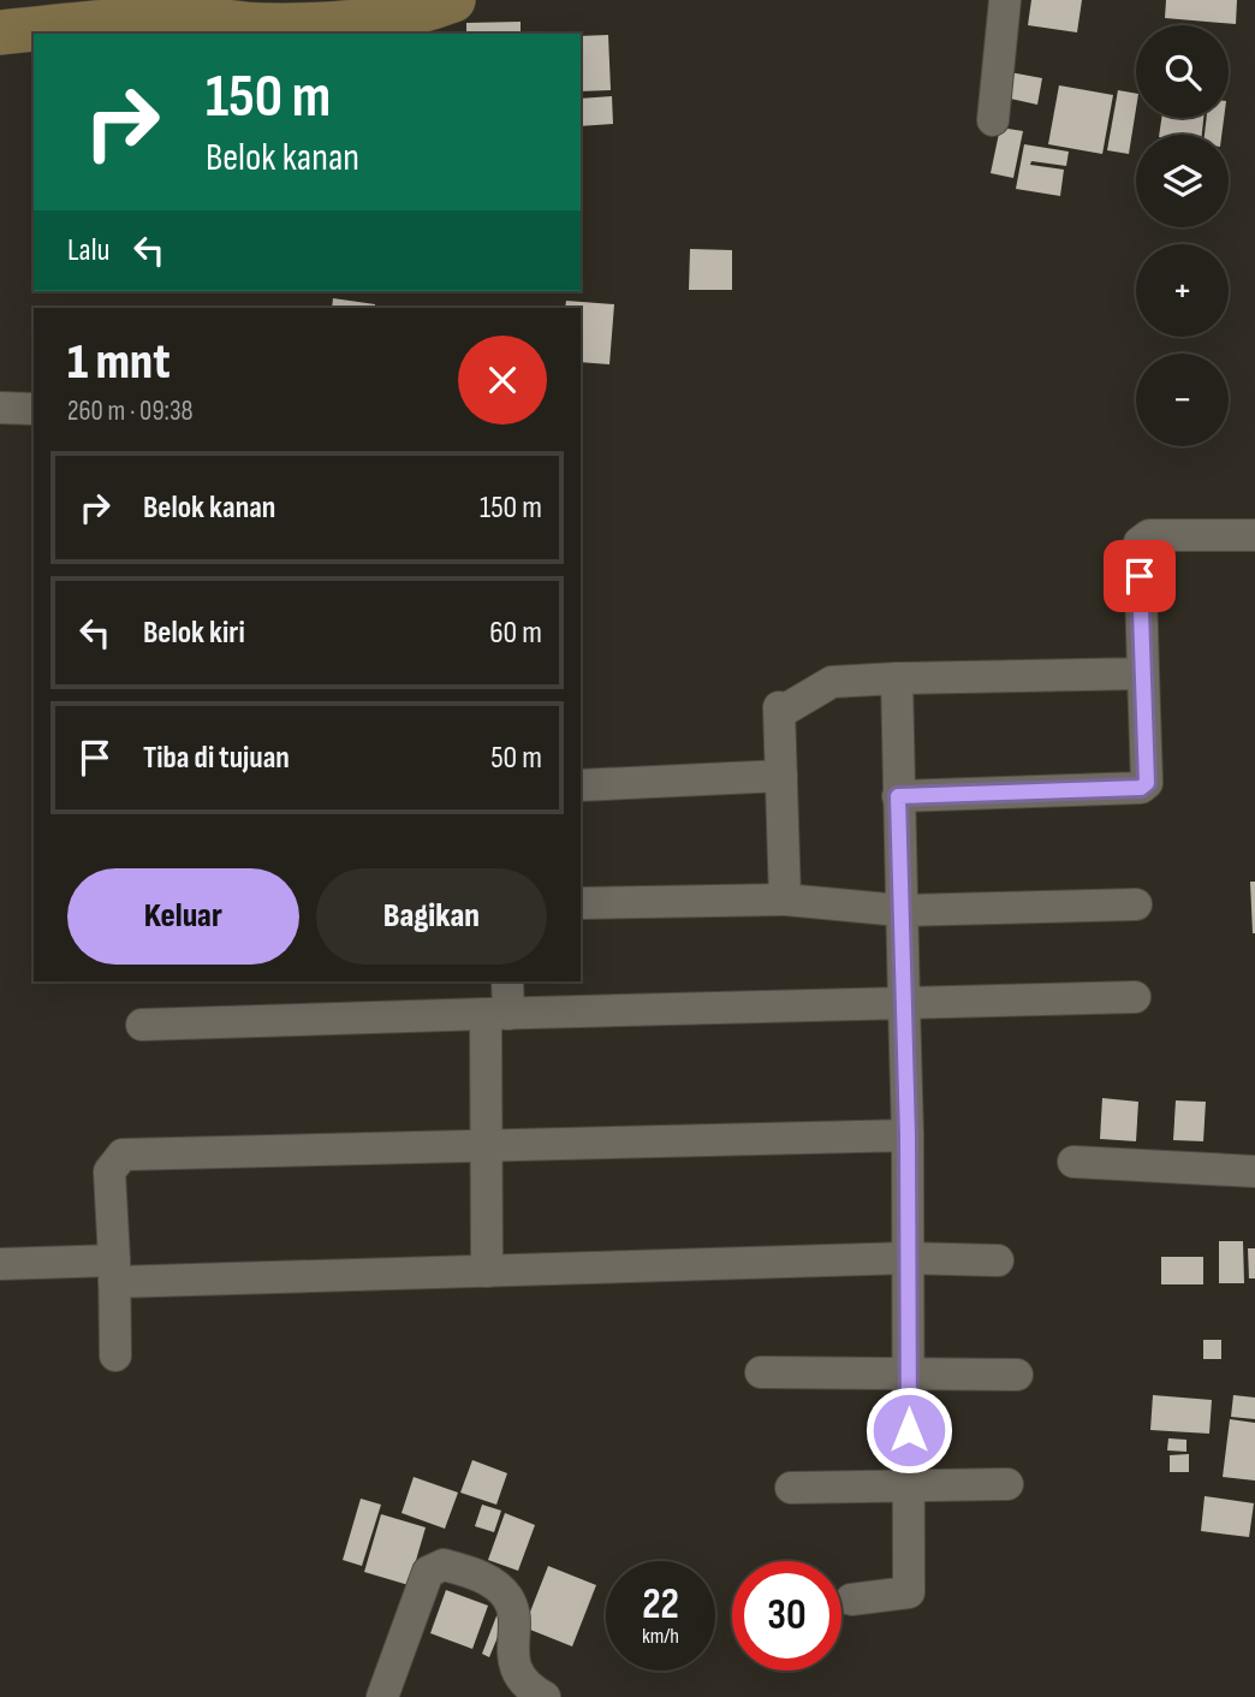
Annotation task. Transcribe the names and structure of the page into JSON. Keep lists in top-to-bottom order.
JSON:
{
  "page": {
    "map_buttons": ["+", "−"],
    "turn": ["150 m", "Belok kanan"],
    "then": "Lalu",
    "heading": ["1 mnt", "260 m · 09:38"],
    "list": [
      {
        "name": "Belok kanan",
        "value": "150 m"
      },
      {
        "name": "Belok kiri",
        "value": "60 m"
      },
      {
        "name": "Tiba di tujuan",
        "value": "50 m"
      }
    ],
    "buttons": ["Keluar", "Bagikan"],
    "speed": "22 km/h",
    "limit": "30"
  }
}
